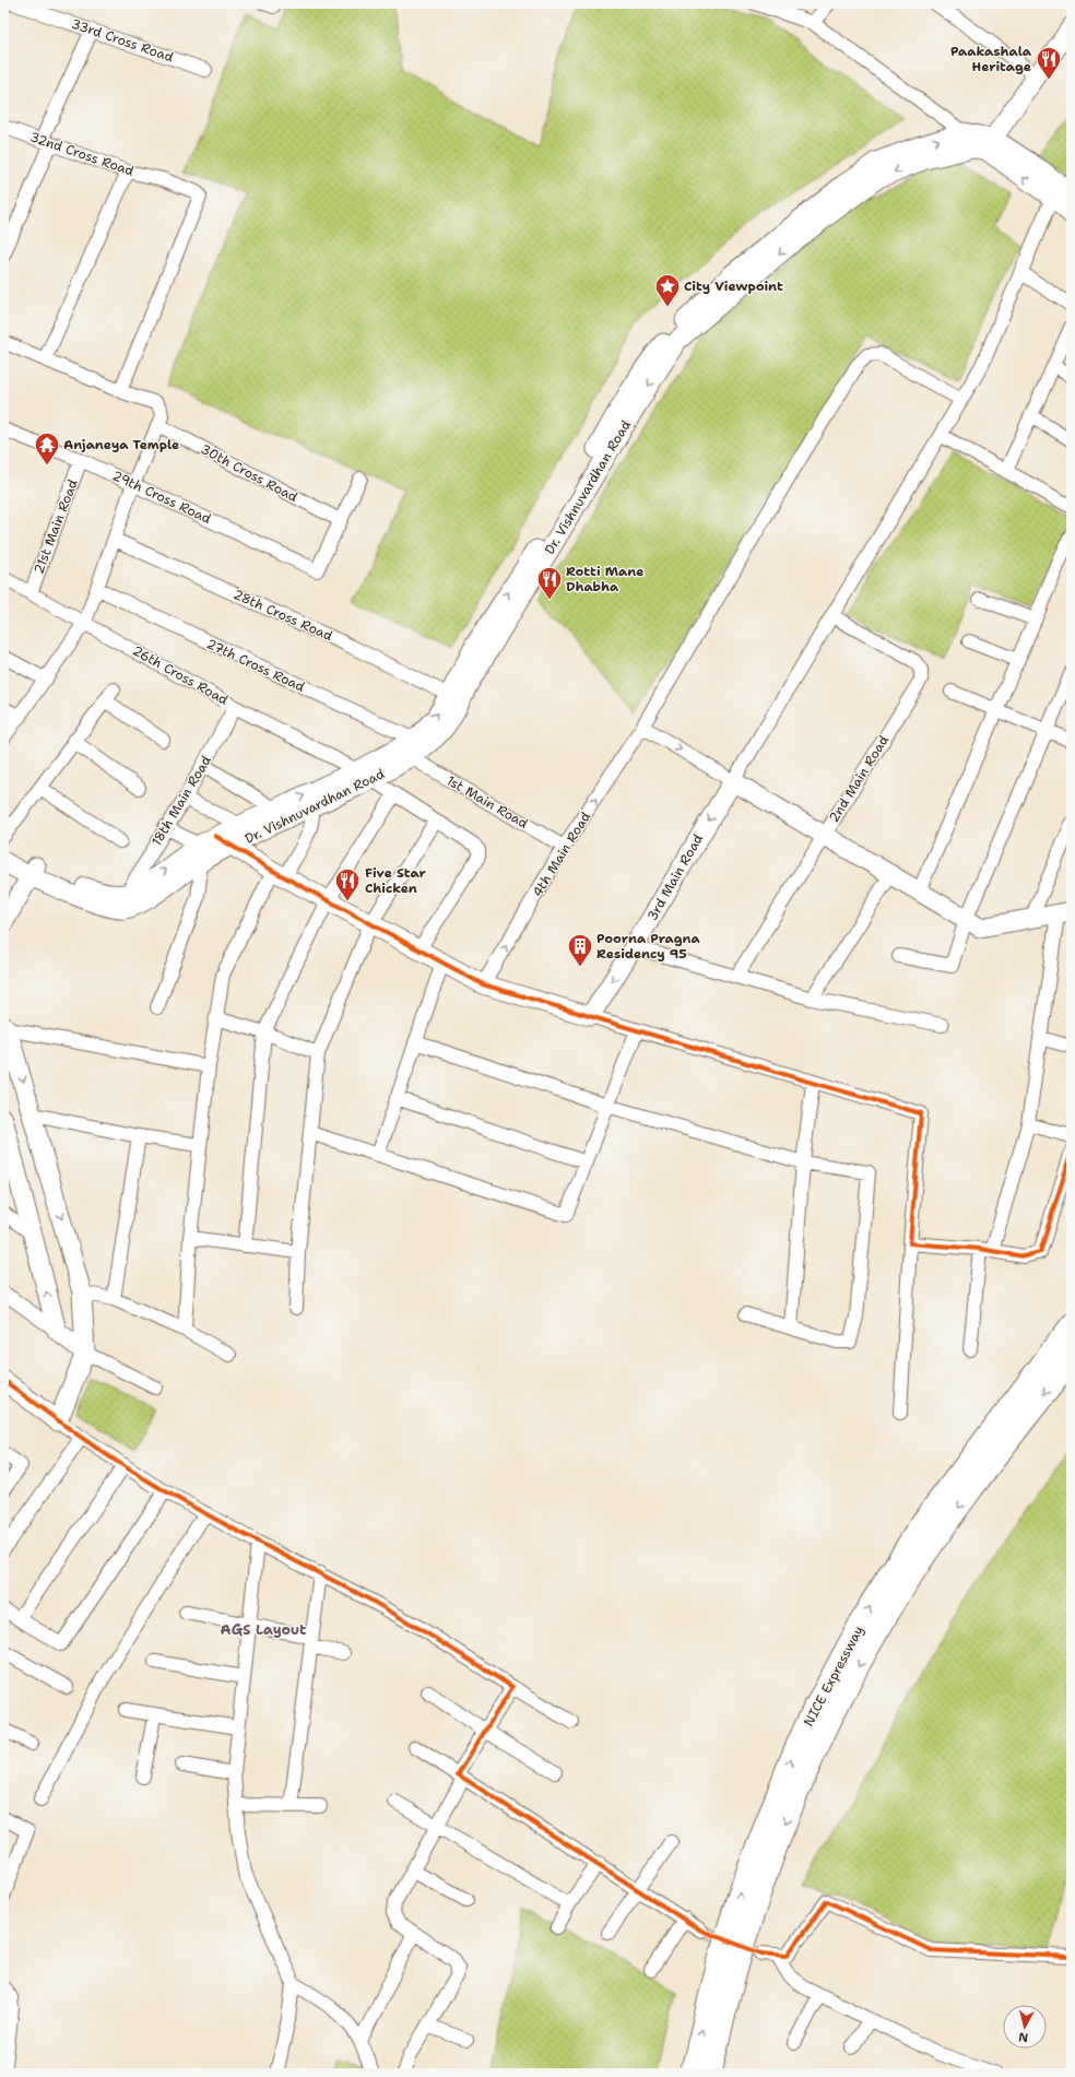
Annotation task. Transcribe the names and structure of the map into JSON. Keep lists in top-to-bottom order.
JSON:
{
  "streets": {
    "highway": ["NICE Expressway"],
    "main road": ["Dr. Vishnuvardhan Road", "3rd Main Road"],
    "street": [
      "33rd Cross Road",
      "32nd Cross Road",
      "30th Cross Road",
      "29th Cross Road",
      "21st Main Road",
      "28th Cross Road",
      "27th Cross Road",
      "26th Cross Road",
      "2nd Main Road",
      "18th Main Road",
      "1st Main Road",
      "4th Main Road"
    ]
  },
  "crossings": [
    ["30th Cross Road", "29th Cross Road"],
    ["Dr. Vishnuvardhan Road", "28th Cross Road"],
    ["Dr. Vishnuvardhan Road", "27th Cross Road"],
    ["Dr. Vishnuvardhan Road", "26th Cross Road"],
    ["Dr. Vishnuvardhan Road", "18th Main Road"],
    ["Dr. Vishnuvardhan Road", "1st Main Road"],
    ["29th Cross Road", "21st Main Road"],
    ["21st Main Road", "26th Cross Road"],
    ["27th Cross Road", "1st Main Road"],
    ["26th Cross Road", "18th Main Road"],
    ["1st Main Road", "4th Main Road"]
  ],
  "one_way": ["4th Main Road", "3rd Main Road"],
  "districts": ["AGS Layout"],
  "places": {
    "restaurant": ["Paakashala Heritage", "Rotti Mane Dhabha", "Five Star Chicken"],
    "place": ["City Viewpoint"],
    "temple": ["Anjaneya Temple"],
    "building": ["Poorna Pragna Residency 95"]
  },
  "north": "bottom"
}
